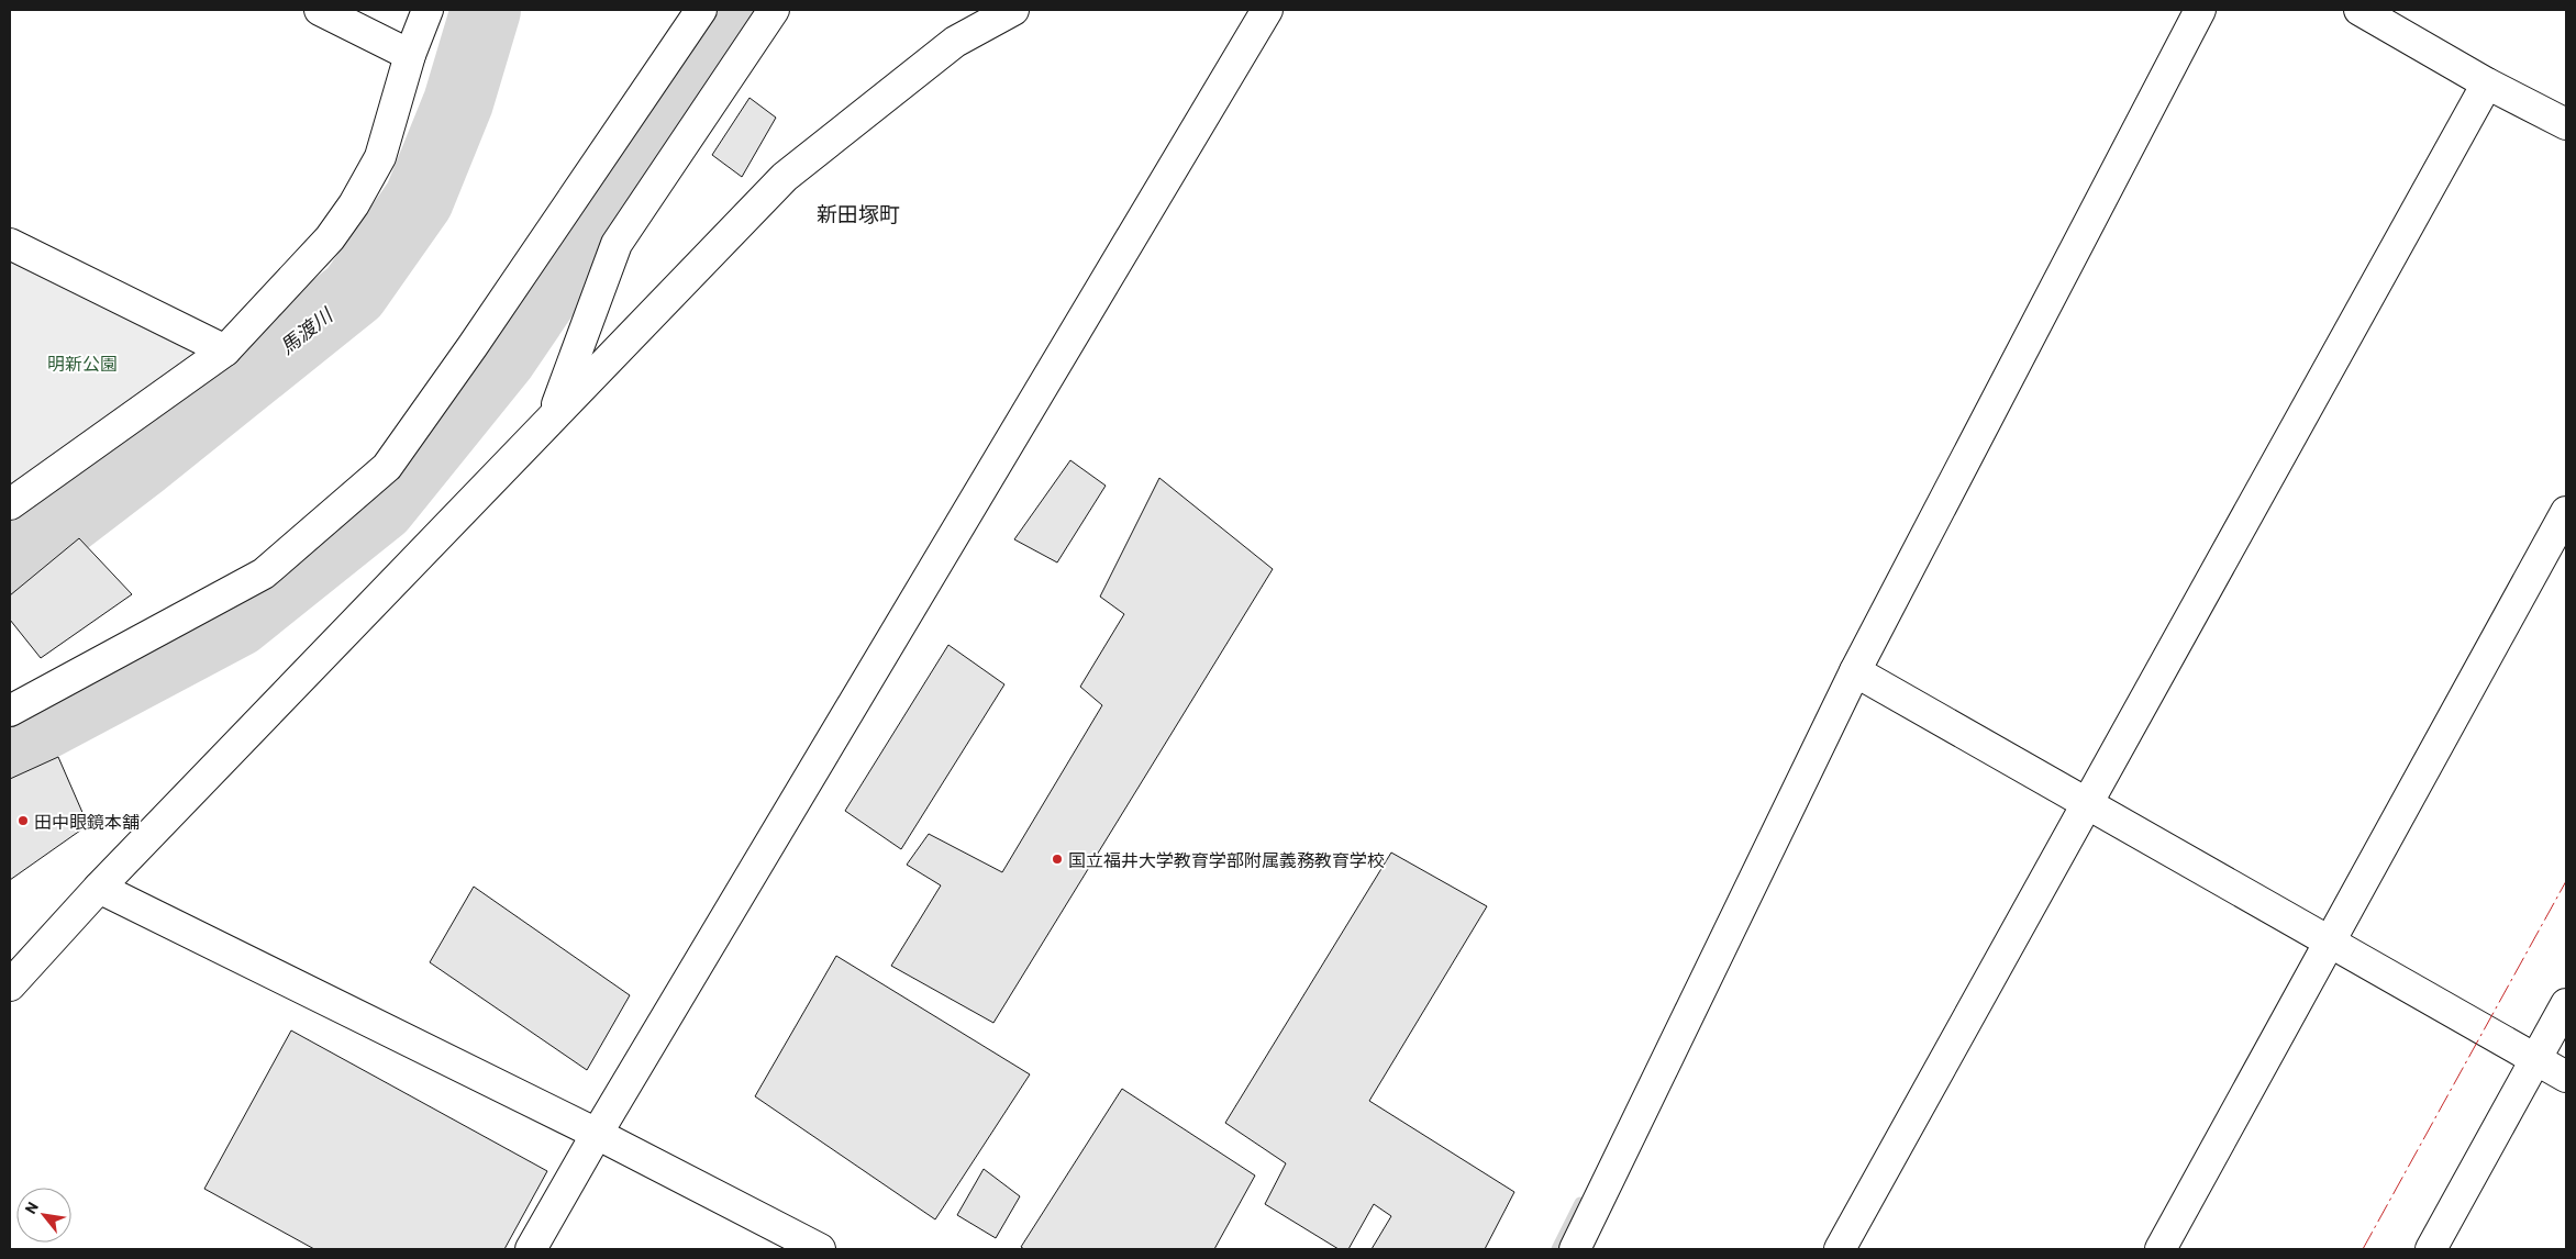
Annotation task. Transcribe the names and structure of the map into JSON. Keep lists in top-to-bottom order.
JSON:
{
  "districts": ["新田塚町"],
  "water": ["馬渡川"],
  "parks": ["明新公園"],
  "places": ["田中眼鏡本舗", "国立福井大学教育学部附属義務教育学校"],
  "north": "top left"
}
